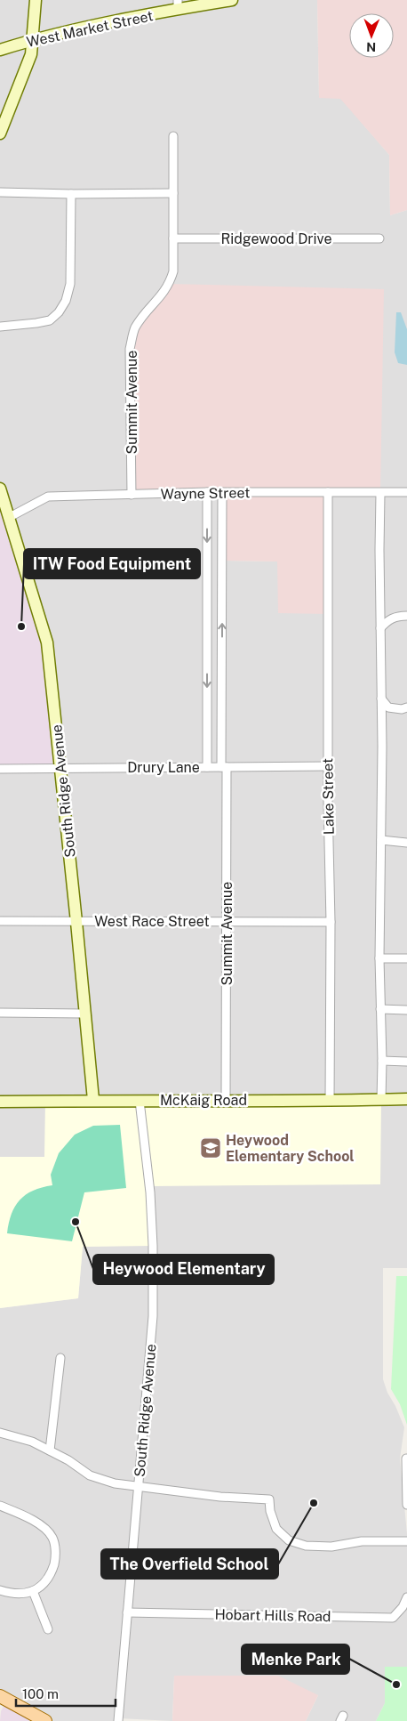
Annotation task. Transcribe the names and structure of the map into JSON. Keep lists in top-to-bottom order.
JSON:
{
  "streets": {
    "street": [
      "West Market Street",
      "Ridgewood Drive",
      "Summit Avenue",
      "Wayne Street",
      "Drury Lane",
      "South Ridge Avenue",
      "Lake Street",
      "West Race Street",
      "McKaig Road",
      "Hobart Hills Road"
    ]
  },
  "crossings": [
    ["Ridgewood Drive", "Summit Avenue"],
    ["Summit Avenue", "Wayne Street"],
    ["Summit Avenue", "Drury Lane"],
    ["Summit Avenue", "West Race Street"],
    ["Summit Avenue", "McKaig Road"],
    ["Wayne Street", "South Ridge Avenue"],
    ["Wayne Street", "Lake Street"],
    ["Drury Lane", "South Ridge Avenue"],
    ["Drury Lane", "Lake Street"],
    ["South Ridge Avenue", "West Race Street"],
    ["South Ridge Avenue", "McKaig Road"],
    ["South Ridge Avenue", "Hobart Hills Road"],
    ["Lake Street", "West Race Street"],
    ["Lake Street", "McKaig Road"]
  ],
  "places": {
    "other": [
      "ITW Food Equipment",
      "Heywood Elementary",
      "The Overfield School",
      "Menke Park"
    ],
    "school or university": ["Heywood Elementary School"]
  },
  "scale_bar": "100 m",
  "north": "bottom"
}
